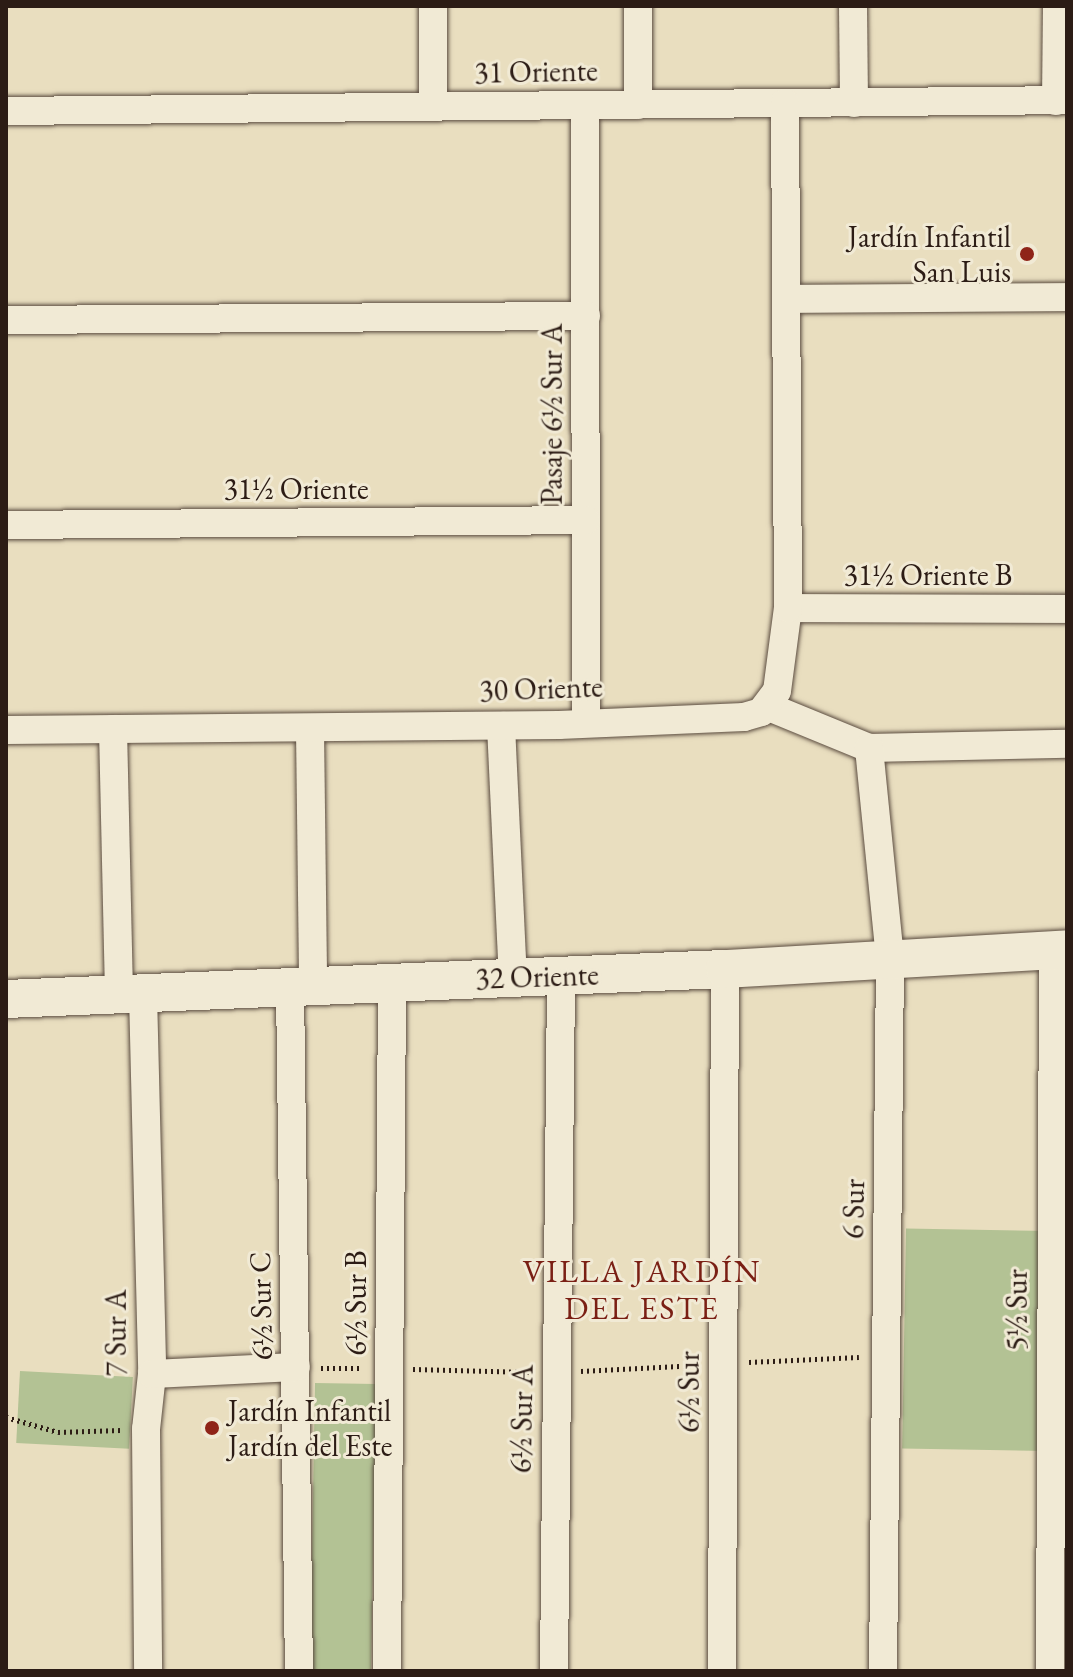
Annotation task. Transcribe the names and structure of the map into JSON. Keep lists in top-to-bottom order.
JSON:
{
  "streets": {
    "street": [
      "31 Oriente",
      "Pasaje 6½ Sur A",
      "31½ Oriente",
      "31½ Oriente B",
      "30 Oriente",
      "32 Oriente",
      "6 Sur",
      "6½ Sur B",
      "6½ Sur C",
      "5½ Sur",
      "7 Sur A",
      "6½ Sur",
      "6½ Sur A"
    ]
  },
  "crossings": [
    ["31 Oriente", "Pasaje 6½ Sur A"],
    ["Pasaje 6½ Sur A", "31½ Oriente"],
    ["Pasaje 6½ Sur A", "30 Oriente"],
    ["30 Oriente", "6½ Sur C"],
    ["30 Oriente", "7 Sur A"],
    ["32 Oriente", "6 Sur"],
    ["32 Oriente", "6½ Sur B"],
    ["32 Oriente", "6½ Sur C"],
    ["32 Oriente", "5½ Sur"],
    ["32 Oriente", "7 Sur A"],
    ["32 Oriente", "6½ Sur"],
    ["32 Oriente", "6½ Sur A"]
  ],
  "districts": ["VILLA JARDÍN DEL ESTE"],
  "places": ["Jardín Infantil San Luis", "Jardín Infantil Jardín del Este"]
}
